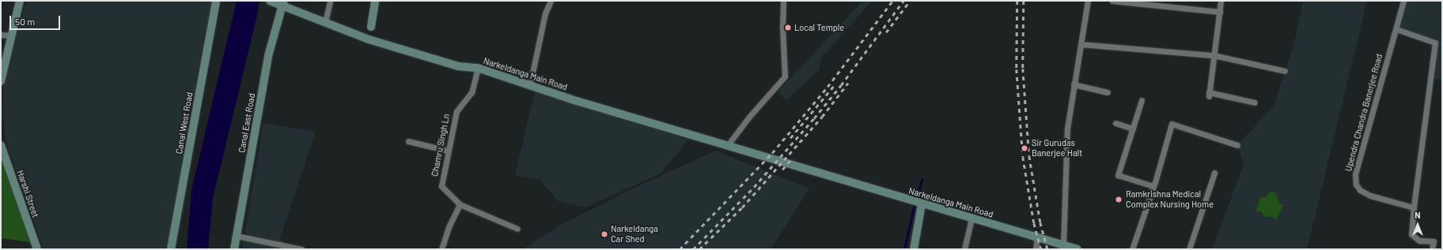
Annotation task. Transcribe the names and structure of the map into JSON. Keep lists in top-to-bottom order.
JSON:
{
  "streets": {
    "main road": [
      "Narkeldanga Main Road",
      "Canal West Road",
      "Canal East Road",
      "Harshi Street"
    ],
    "street": ["Upendra Chandra Banerjee Road", "Chamru Singh Ln"]
  },
  "crossings": [
    ["Narkeldanga Main Road", "Canal East Road"],
    ["Narkeldanga Main Road", "Chamru Singh Ln"]
  ],
  "places": [
    "Local Temple",
    "Sir Gurudas Banerjee Halt",
    "Ramkrishna Medical Complex Nursing Home",
    "Narkeldanga Car Shed"
  ],
  "scale_bar": "50 m",
  "north": "top"
}
